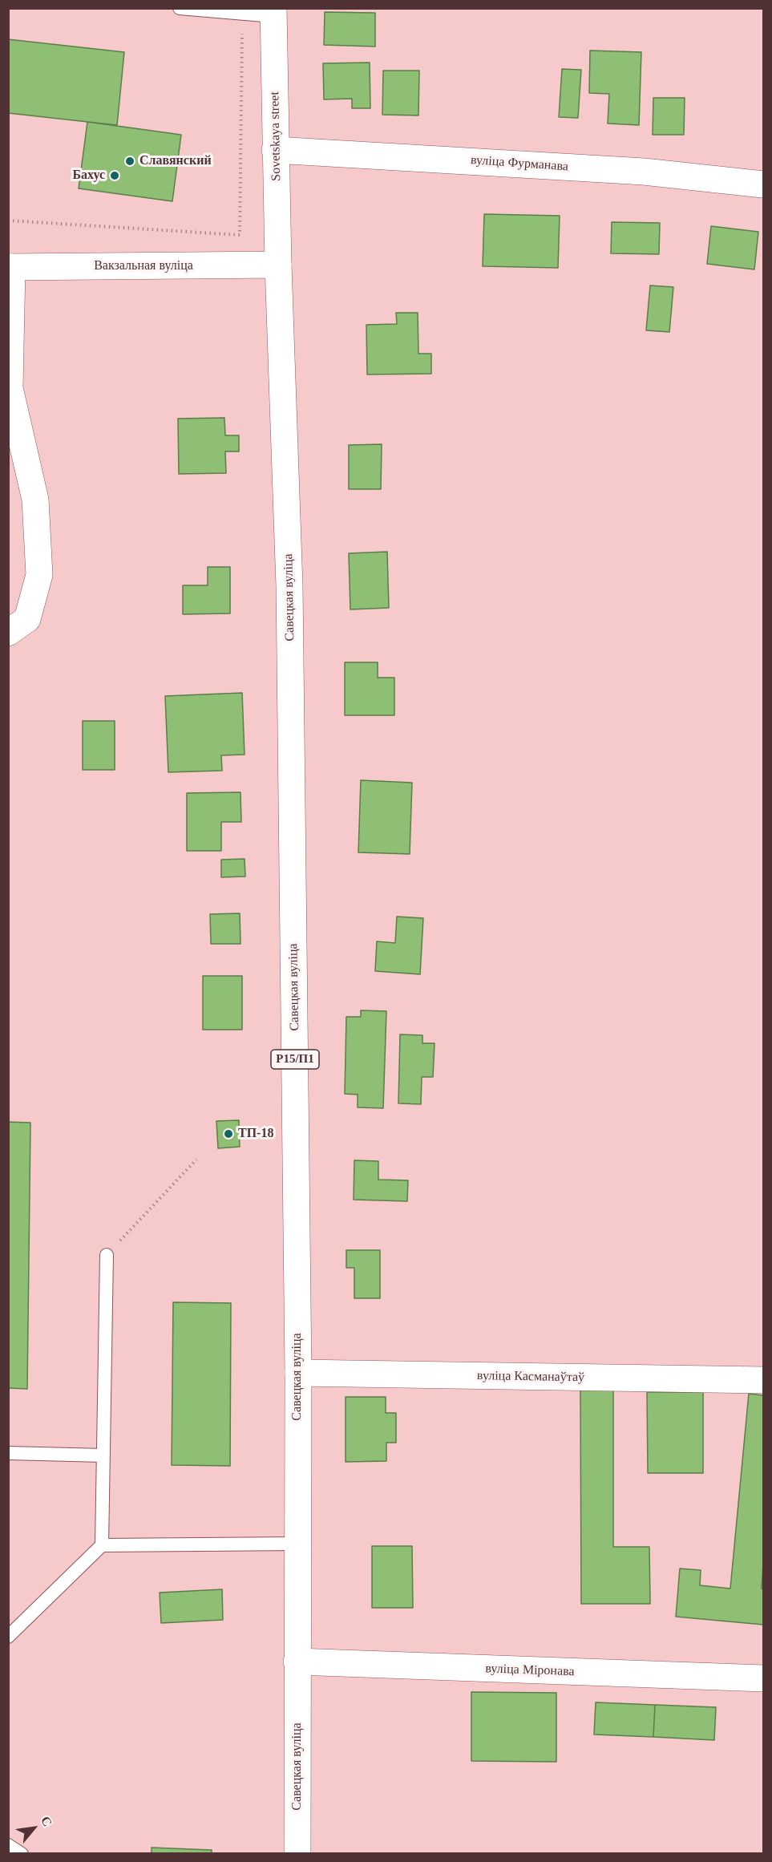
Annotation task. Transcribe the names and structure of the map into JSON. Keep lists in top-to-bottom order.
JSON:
{
  "streets": {
    "main road": [
      "Sovetskaya street",
      "вуліца Фурманава",
      "Вакзальная вуліца",
      "Савецкая вуліца",
      "Р15/П1",
      "вуліца Касманаўтаў",
      "вуліца Міронава"
    ]
  },
  "crossings": [
    ["Sovetskaya street", "вуліца Фурманава"],
    ["Sovetskaya street", "Вакзальная вуліца"],
    ["Sovetskaya street", "Савецкая вуліца"],
    ["Вакзальная вуліца", "Савецкая вуліца"],
    ["Савецкая вуліца", "вуліца Касманаўтаў"],
    ["Савецкая вуліца", "вуліца Міронава"]
  ],
  "places": ["Славянский", "Бахус", "ТП-18"],
  "north": "top right"
}
